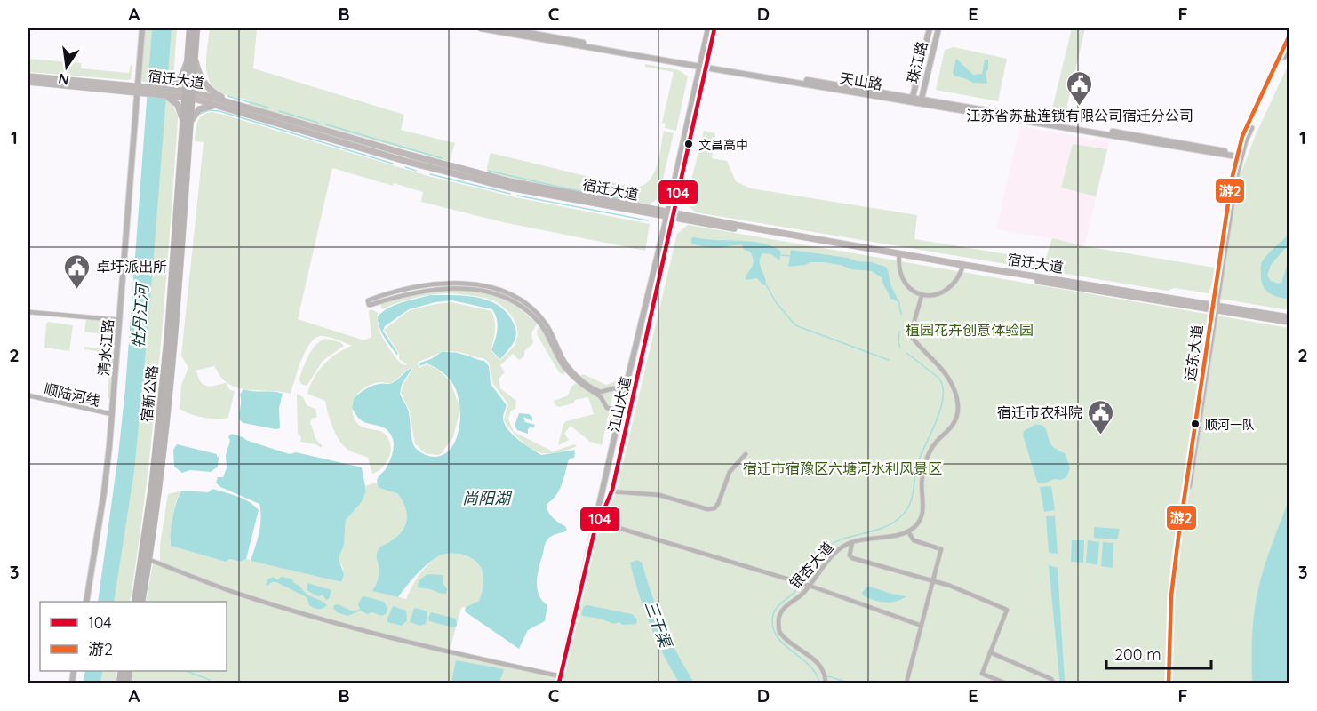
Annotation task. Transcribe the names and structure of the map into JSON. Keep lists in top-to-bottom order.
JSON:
{
  "streets": {
    "highway": ["宿新公路"],
    "main road": [
      "珠江路",
      "宿迁大道",
      "天山路",
      "清水江路",
      "运东大道",
      "江山大道"
    ],
    "street": ["顺陆河线", "银杏大道"]
  },
  "crossings": [
    ["珠江路", "天山路"],
    ["宿迁大道", "清水江路"],
    ["宿迁大道", "运东大道"],
    ["宿迁大道", "宿新公路"],
    ["宿迁大道", "江山大道"],
    ["天山路", "运东大道"],
    ["天山路", "江山大道"],
    ["清水江路", "顺陆河线"]
  ],
  "water": ["牡丹江河", "尚阳湖", "三干渠"],
  "parks": ["植园花卉创意体验园", "宿迁市宿豫区六塘河水利风景区"],
  "places": {
    "public building": ["江苏省苏盐连锁有限公司宿迁分公司", "卓圩派出所", "宿迁市农科院"],
    "other": ["文昌高中", "顺河一队"]
  },
  "lines": ["transit line 104", "transit line 游2"],
  "legend": ["104", "游2"],
  "scale_bar": "200 m",
  "north": "bottom",
  "grid": {
    "columns": [
      "A",
      "B",
      "C",
      "D",
      "E",
      "F"
    ],
    "rows": ["1", "2", "3"]
  }
}
